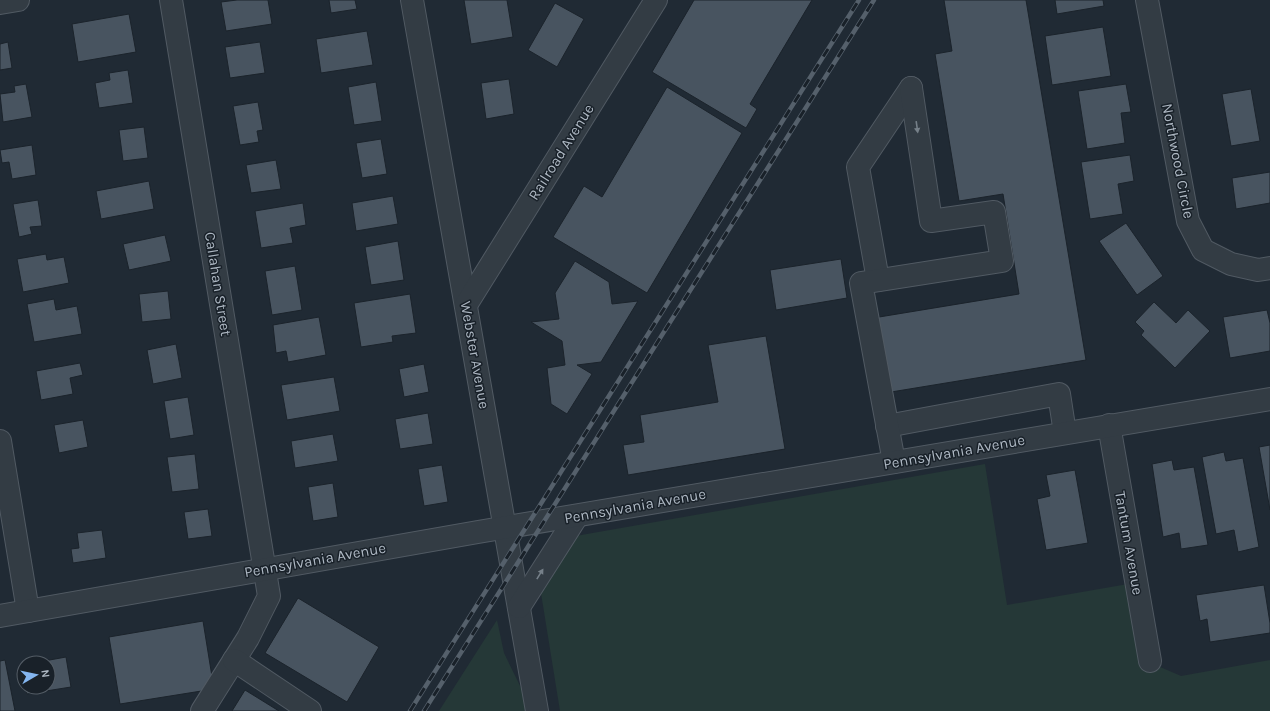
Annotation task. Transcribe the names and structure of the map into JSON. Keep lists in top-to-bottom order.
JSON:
{
  "streets": {
    "street": [
      "Railroad Avenue",
      "Northwood Circle",
      "Callahan Street",
      "Webster Avenue",
      "Pennsylvania Avenue",
      "Tantum Avenue"
    ]
  },
  "crossings": [
    ["Railroad Avenue", "Webster Avenue"],
    ["Callahan Street", "Pennsylvania Avenue"],
    ["Webster Avenue", "Pennsylvania Avenue"],
    ["Pennsylvania Avenue", "Tantum Avenue"]
  ],
  "north": "right"
}
